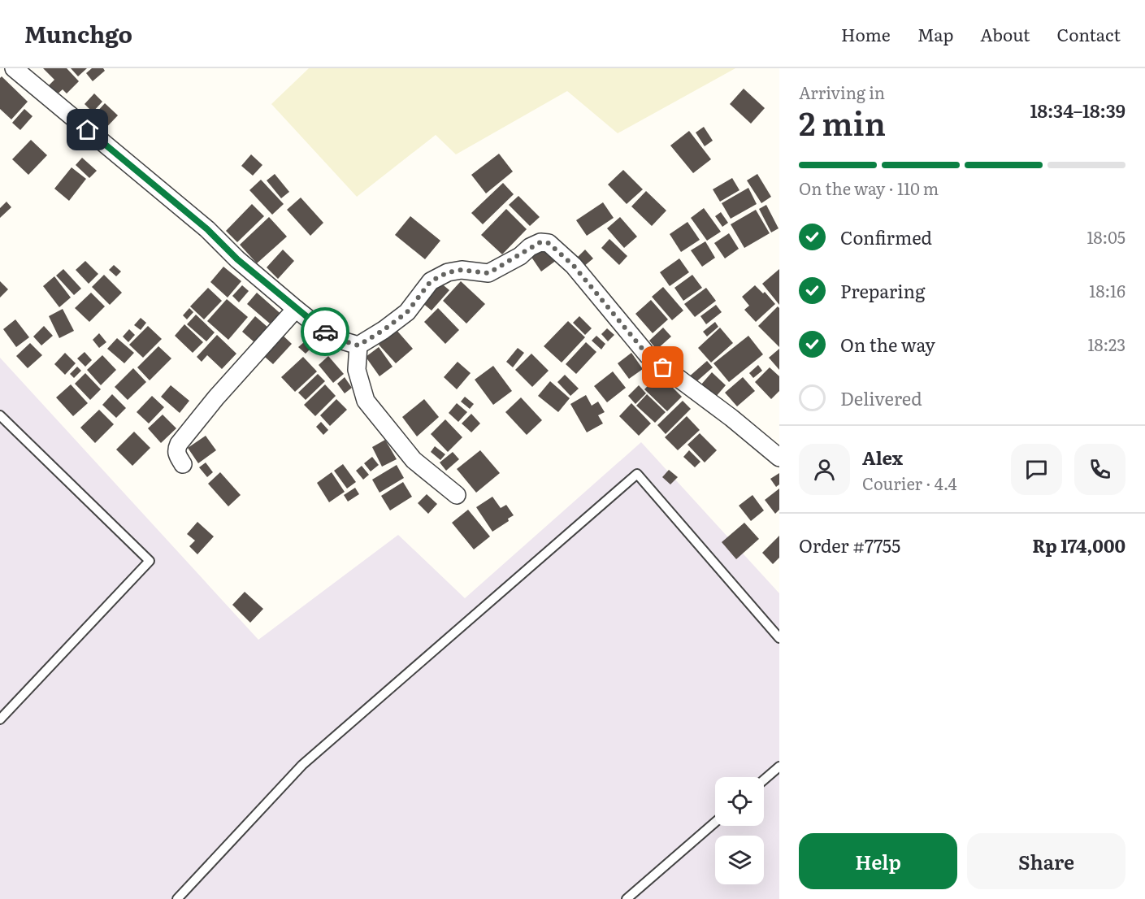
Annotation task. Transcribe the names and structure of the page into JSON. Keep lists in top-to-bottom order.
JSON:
{
  "page": {
    "header": "Munchgo",
    "nav": [
      "Home",
      "Map",
      "About",
      "Contact"
    ],
    "heading": ["2 min", "Arriving in", "18:34–18:39"],
    "panel": [
      "Alex",
      "Courier · 4.4",
      "Order #7755",
      "Rp 174,000"
    ],
    "bar": "On the way · 110 m",
    "list": [
      ["Confirmed", "18:05"],
      ["Preparing", "18:16"],
      ["On the way", "18:23"],
      "Delivered"
    ],
    "buttons": ["Help", "Share"]
  }
}
